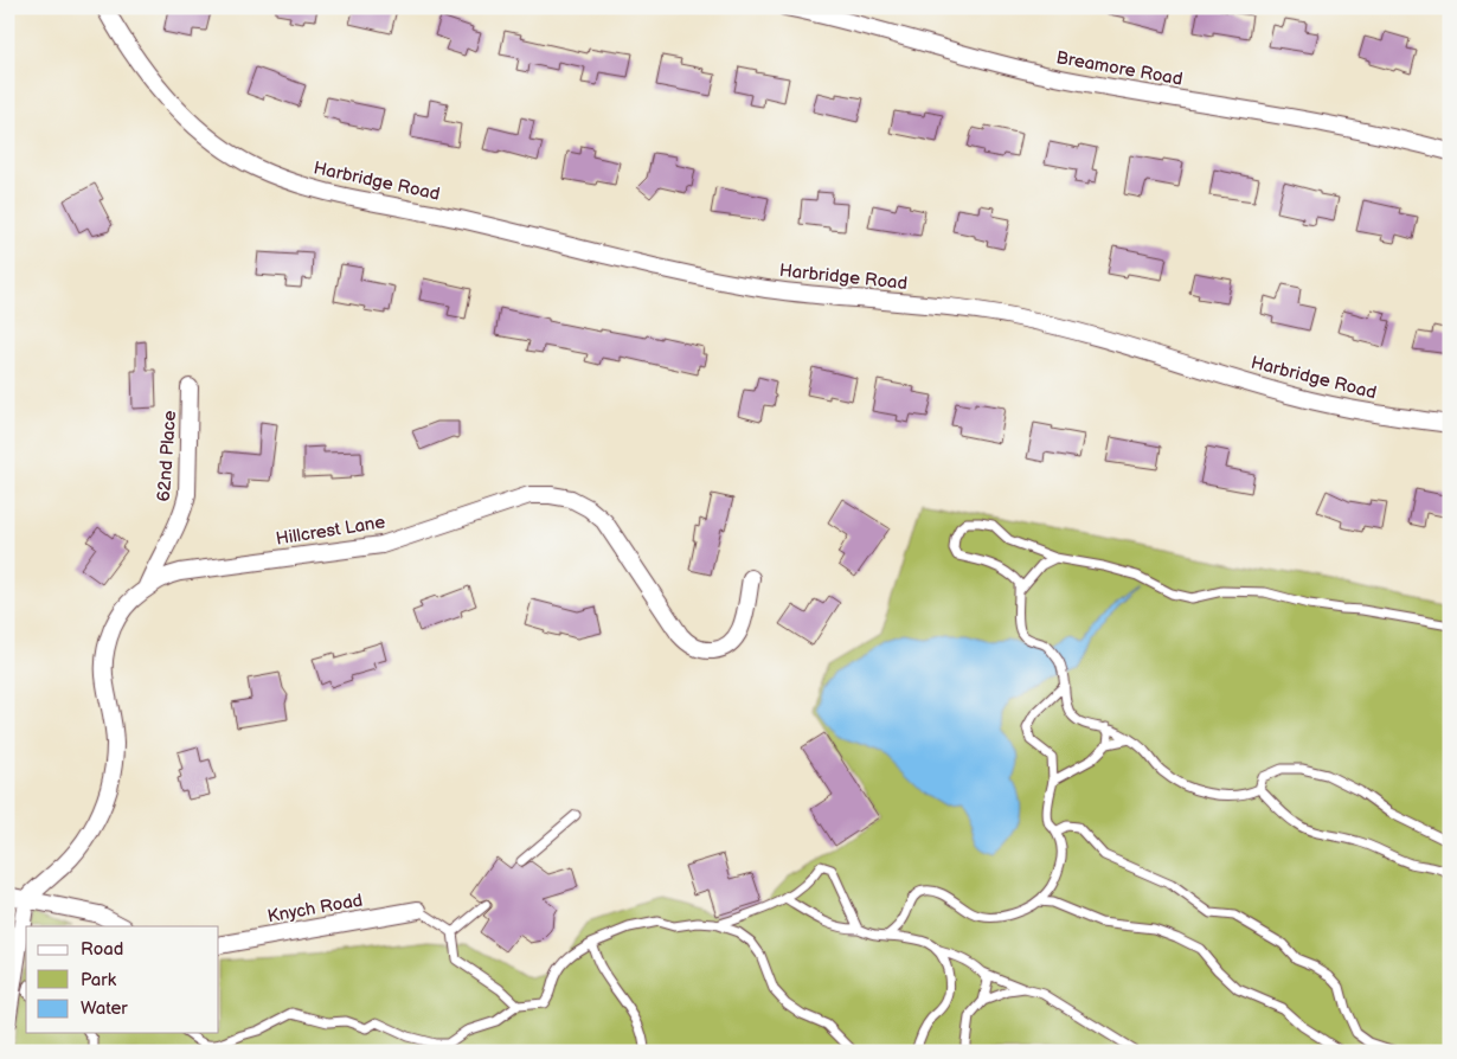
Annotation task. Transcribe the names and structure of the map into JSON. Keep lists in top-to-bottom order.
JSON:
{
  "streets": {
    "street": [
      "Breamore Road",
      "Harbridge Road",
      "62nd Place",
      "Hillcrest Lane",
      "Knych Road"
    ]
  },
  "crossings": [
    ["62nd Place", "Hillcrest Lane"]
  ],
  "legend": ["Road", "Park", "Water"]
}
